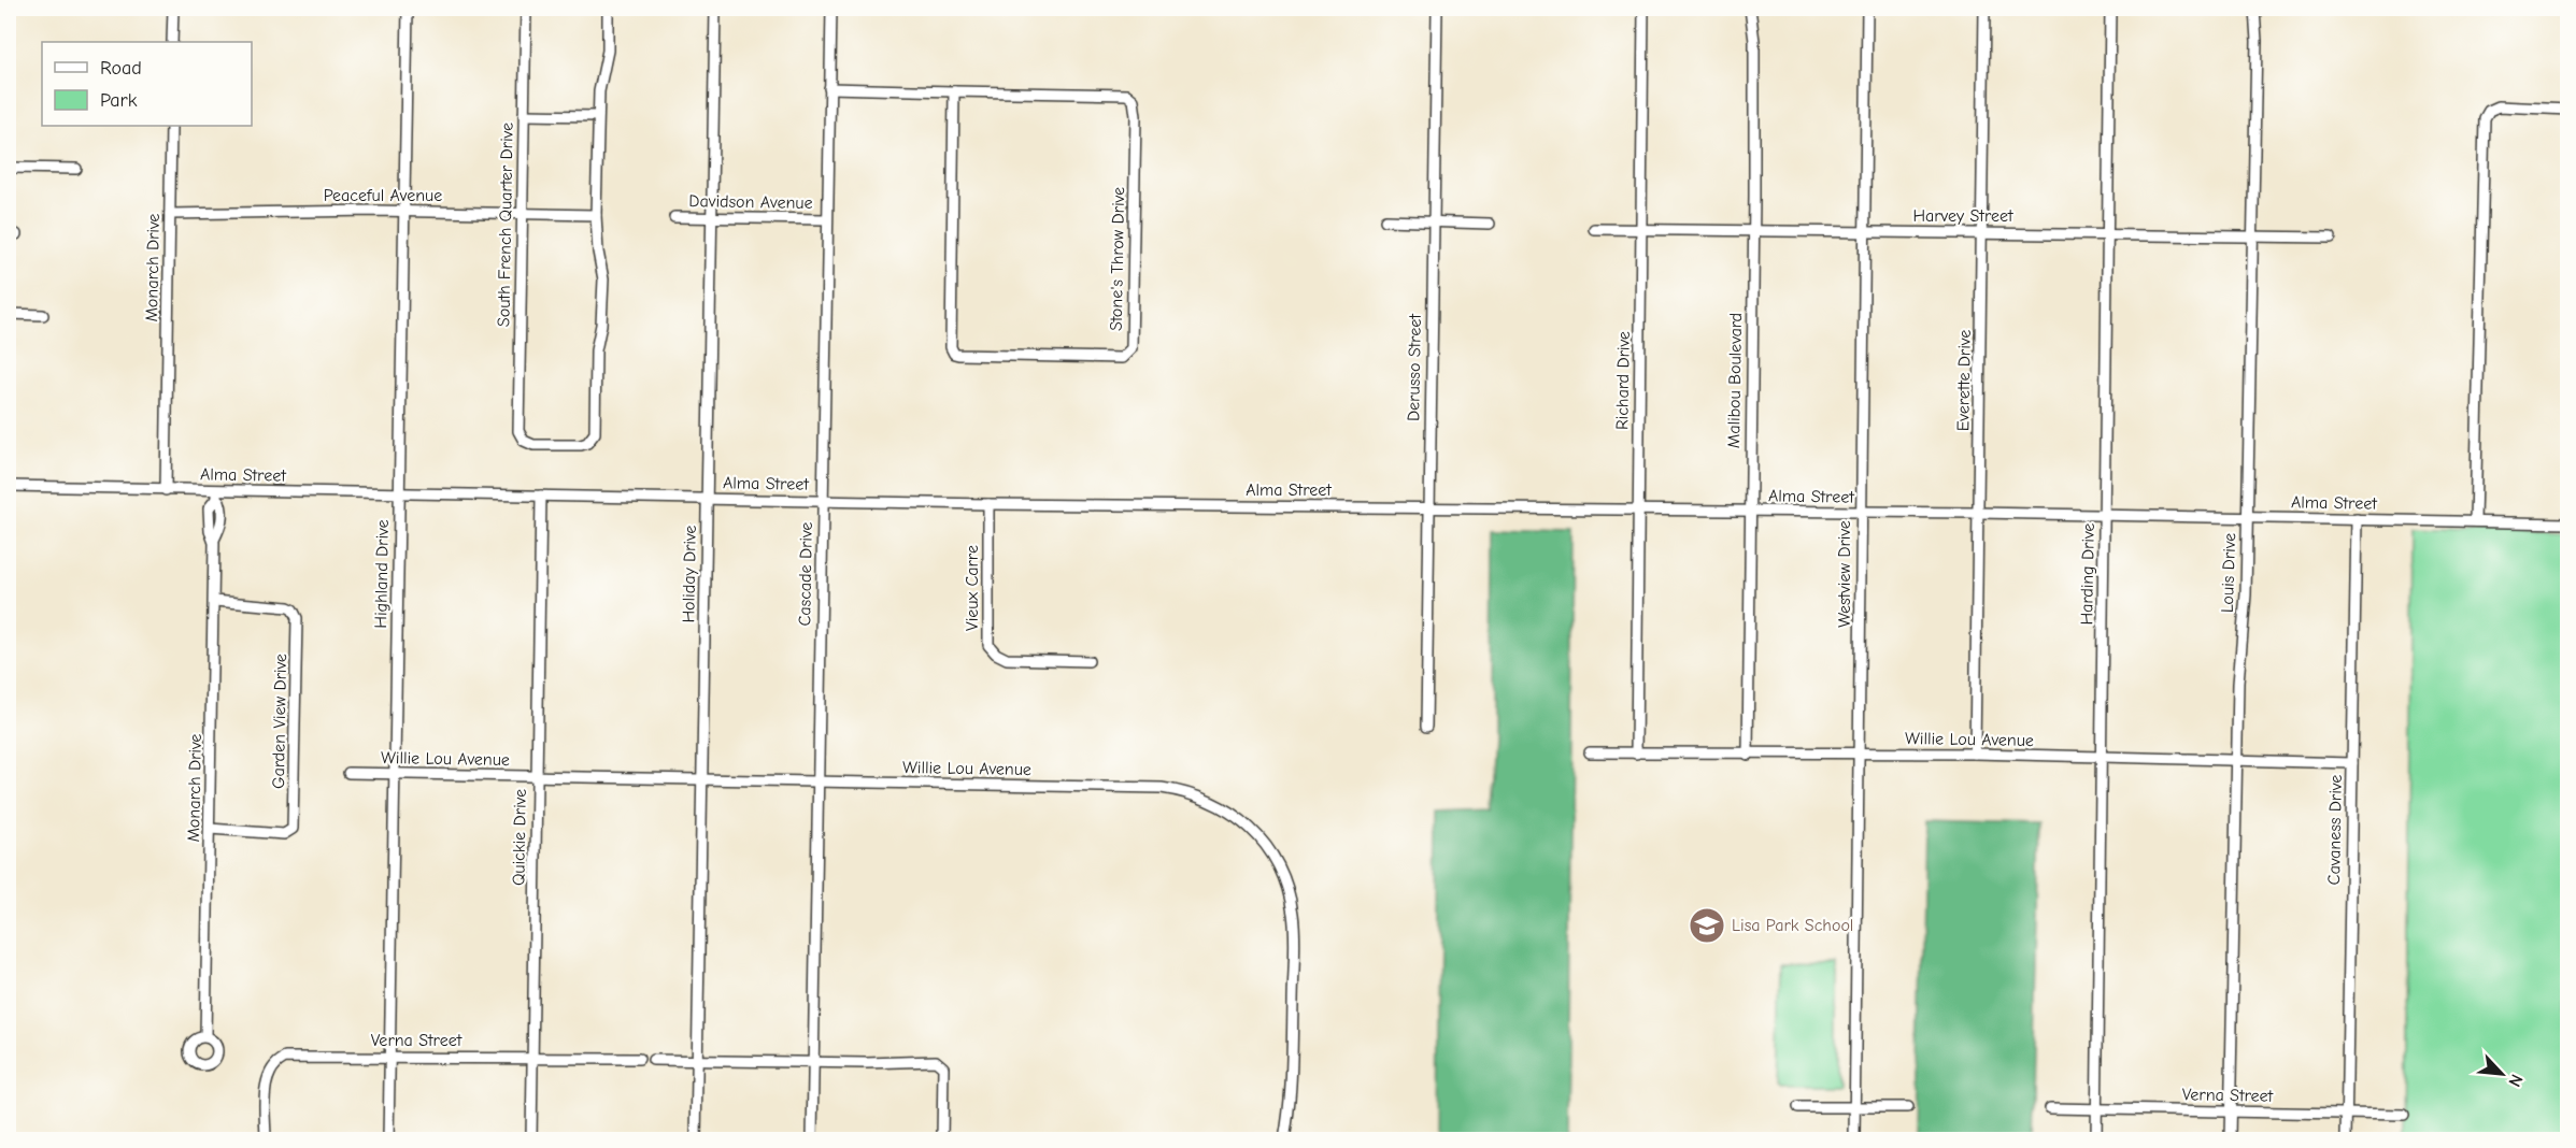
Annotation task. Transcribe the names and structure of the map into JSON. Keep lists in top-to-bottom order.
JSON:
{
  "streets": {
    "street": [
      "Peaceful Avenue",
      "Davidson Avenue",
      "Harvey Street",
      "South French Quarter Drive",
      "Stone's Throw Drive",
      "Monarch Drive",
      "Derusso Street",
      "Richard Drive",
      "Malibou Boulevard",
      "Everette Drive",
      "Alma Street",
      "Louis Drive",
      "Highland Drive",
      "Holiday Drive",
      "Cascade Drive",
      "Westview Drive",
      "Harding Drive",
      "Vieux Carre",
      "Garden View Drive",
      "Willie Lou Avenue",
      "Cavaness Drive",
      "Quickie Drive",
      "Verna Street"
    ]
  },
  "crossings": [
    ["Peaceful Avenue", "South French Quarter Drive"],
    ["Peaceful Avenue", "Monarch Drive"],
    ["Peaceful Avenue", "Highland Drive"],
    ["Davidson Avenue", "Holiday Drive"],
    ["Davidson Avenue", "Cascade Drive"],
    ["Harvey Street", "Richard Drive"],
    ["Harvey Street", "Malibou Boulevard"],
    ["Harvey Street", "Everette Drive"],
    ["Harvey Street", "Louis Drive"],
    ["Harvey Street", "Westview Drive"],
    ["Harvey Street", "Harding Drive"],
    ["Stone's Throw Drive", "Cascade Drive"],
    ["Monarch Drive", "Alma Street"],
    ["Monarch Drive", "Garden View Drive"],
    ["Derusso Street", "Alma Street"],
    ["Richard Drive", "Alma Street"],
    ["Richard Drive", "Willie Lou Avenue"],
    ["Malibou Boulevard", "Alma Street"],
    ["Malibou Boulevard", "Willie Lou Avenue"],
    ["Everette Drive", "Alma Street"],
    ["Everette Drive", "Willie Lou Avenue"],
    ["Alma Street", "Louis Drive"],
    ["Alma Street", "Highland Drive"],
    ["Alma Street", "Holiday Drive"],
    ["Alma Street", "Cascade Drive"],
    ["Alma Street", "Westview Drive"],
    ["Alma Street", "Harding Drive"],
    ["Alma Street", "Vieux Carre"],
    ["Alma Street", "Cavaness Drive"],
    ["Alma Street", "Quickie Drive"],
    ["Louis Drive", "Willie Lou Avenue"],
    ["Louis Drive", "Verna Street"],
    ["Highland Drive", "Willie Lou Avenue"],
    ["Highland Drive", "Verna Street"],
    ["Holiday Drive", "Willie Lou Avenue"],
    ["Cascade Drive", "Willie Lou Avenue"],
    ["Westview Drive", "Willie Lou Avenue"],
    ["Harding Drive", "Willie Lou Avenue"],
    ["Harding Drive", "Verna Street"],
    ["Willie Lou Avenue", "Cavaness Drive"],
    ["Willie Lou Avenue", "Quickie Drive"],
    ["Cavaness Drive", "Verna Street"],
    ["Quickie Drive", "Verna Street"]
  ],
  "places": {
    "school or university": ["Lisa Park School"]
  },
  "legend": ["Road", "Park"],
  "north": "bottom right"
}
